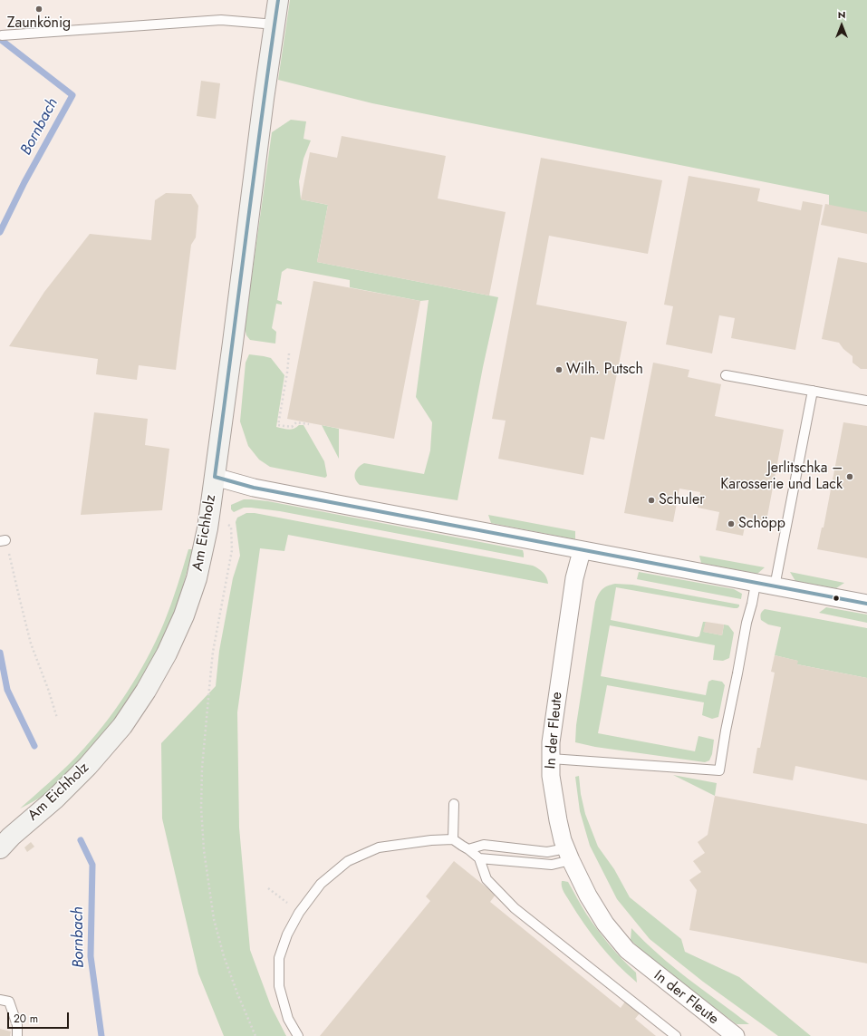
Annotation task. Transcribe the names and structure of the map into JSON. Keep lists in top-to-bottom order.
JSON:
{
  "streets": {
    "main road": ["Am Eichholz"],
    "street": ["In der Fleute"]
  },
  "water": ["Bornbach"],
  "places": [
    "Zaunkönig",
    "Wilh. Putsch",
    "Jerlitschka – Karosserie und Lack",
    "Schuler",
    "Schöpp"
  ],
  "scale_bar": "20 m",
  "north": "top"
}
